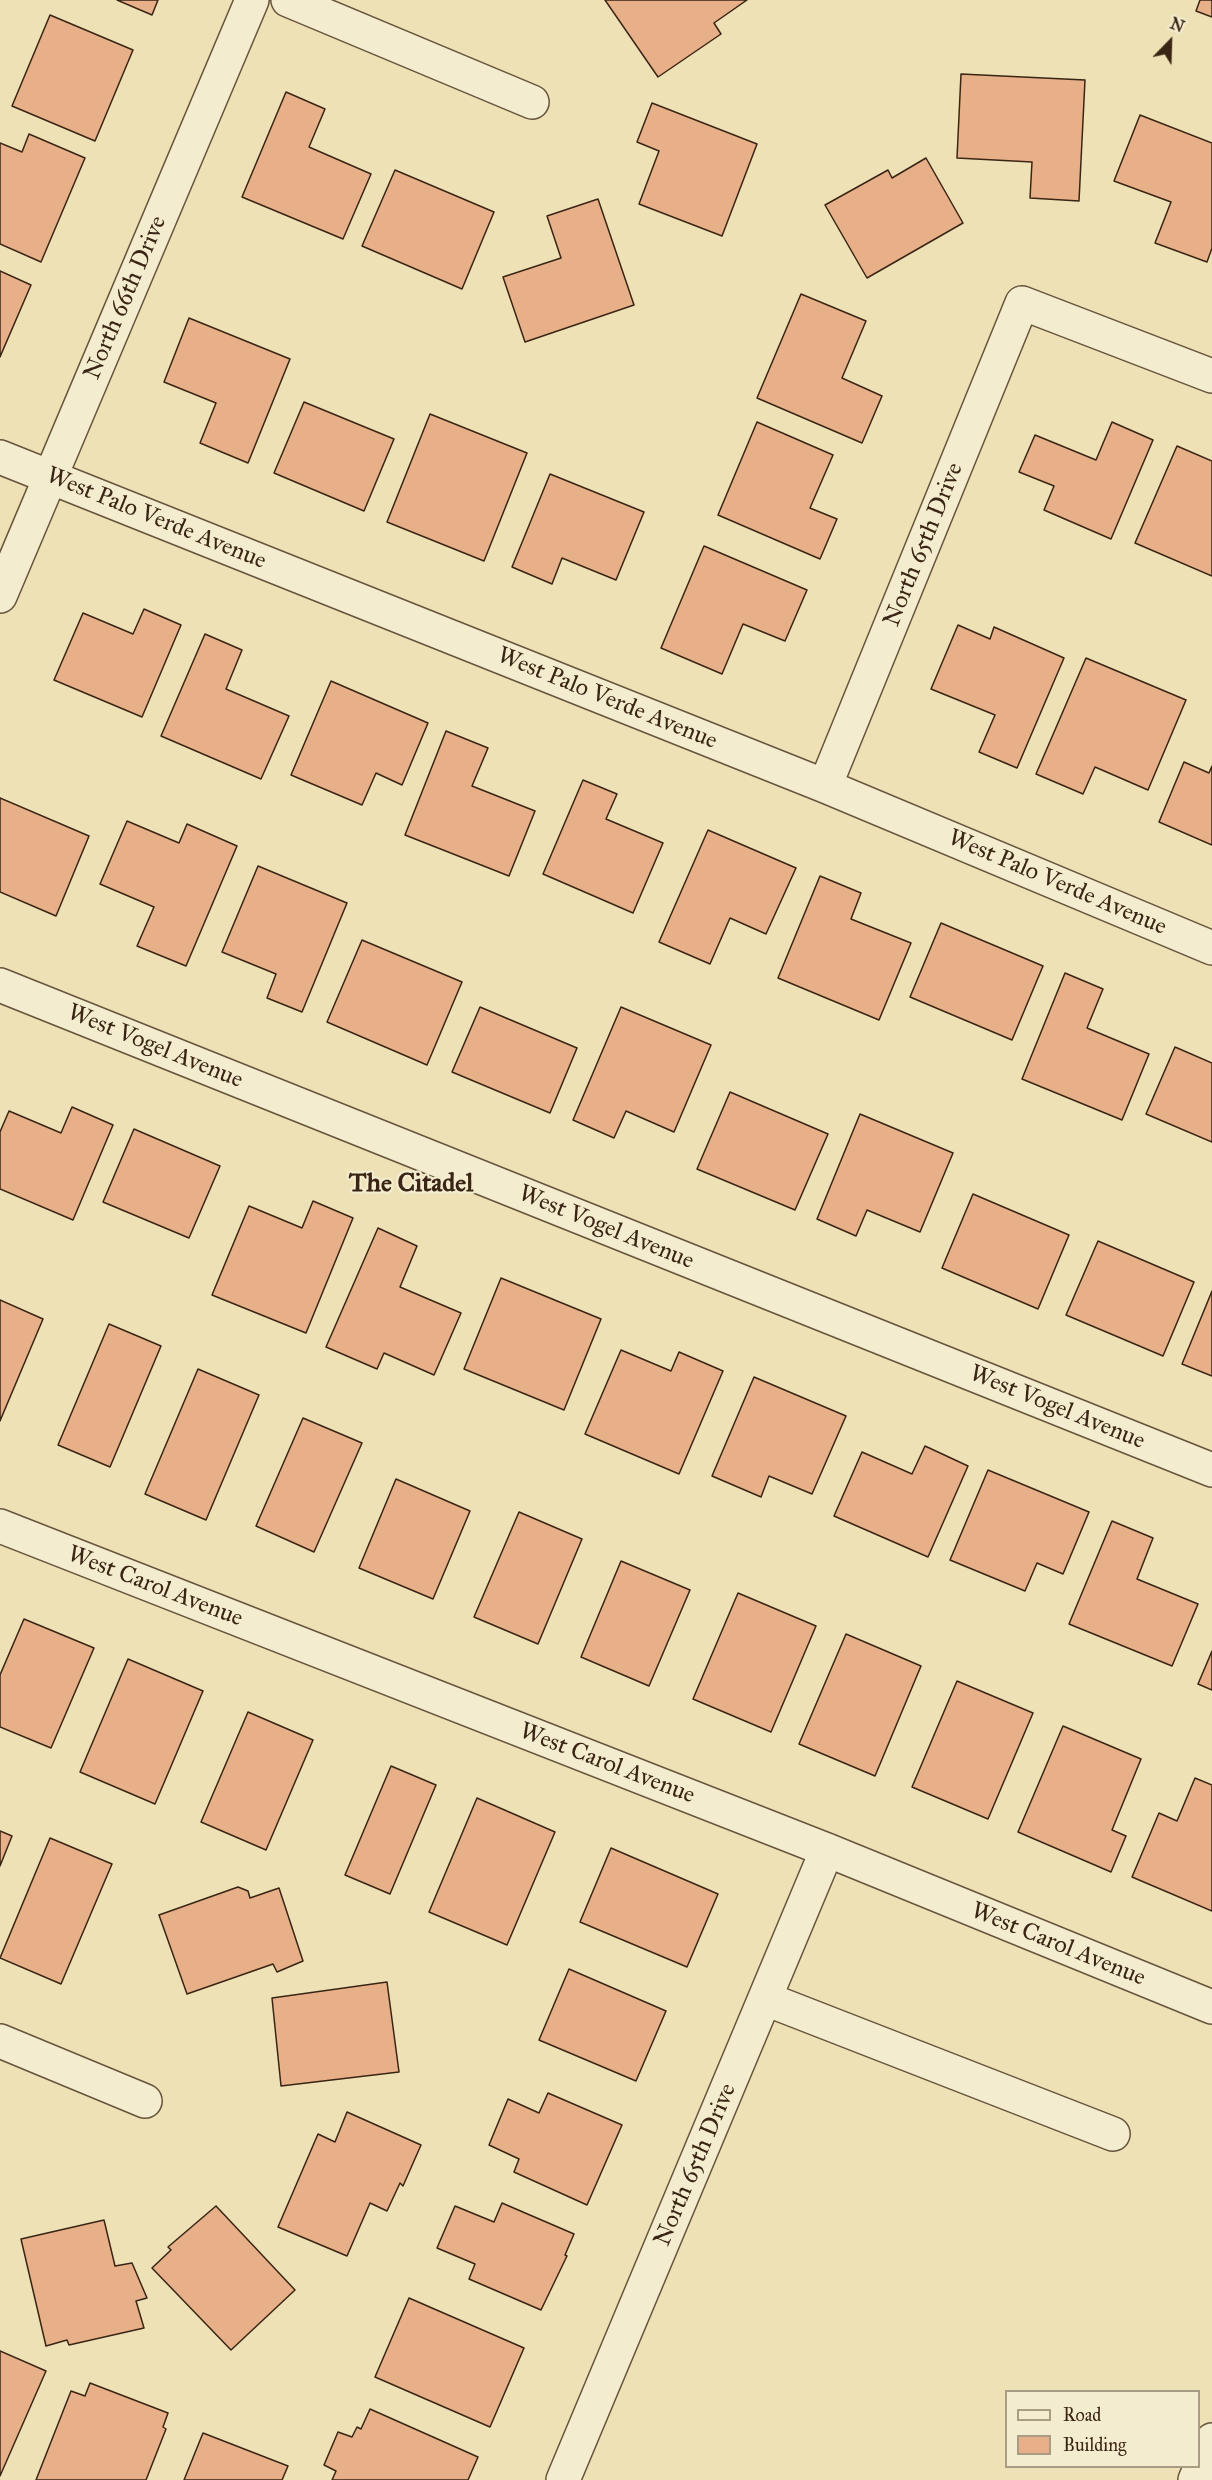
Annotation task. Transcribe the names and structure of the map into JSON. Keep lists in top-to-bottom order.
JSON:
{
  "streets": {
    "street": [
      "North 66th Drive",
      "West Palo Verde Avenue",
      "North 65th Drive",
      "West Vogel Avenue",
      "West Carol Avenue"
    ]
  },
  "crossings": [
    ["North 66th Drive", "West Palo Verde Avenue"],
    ["West Palo Verde Avenue", "North 65th Drive"],
    ["North 65th Drive", "West Carol Avenue"]
  ],
  "districts": ["The Citadel"],
  "legend": ["Road", "Building"],
  "north": "top right"
}
